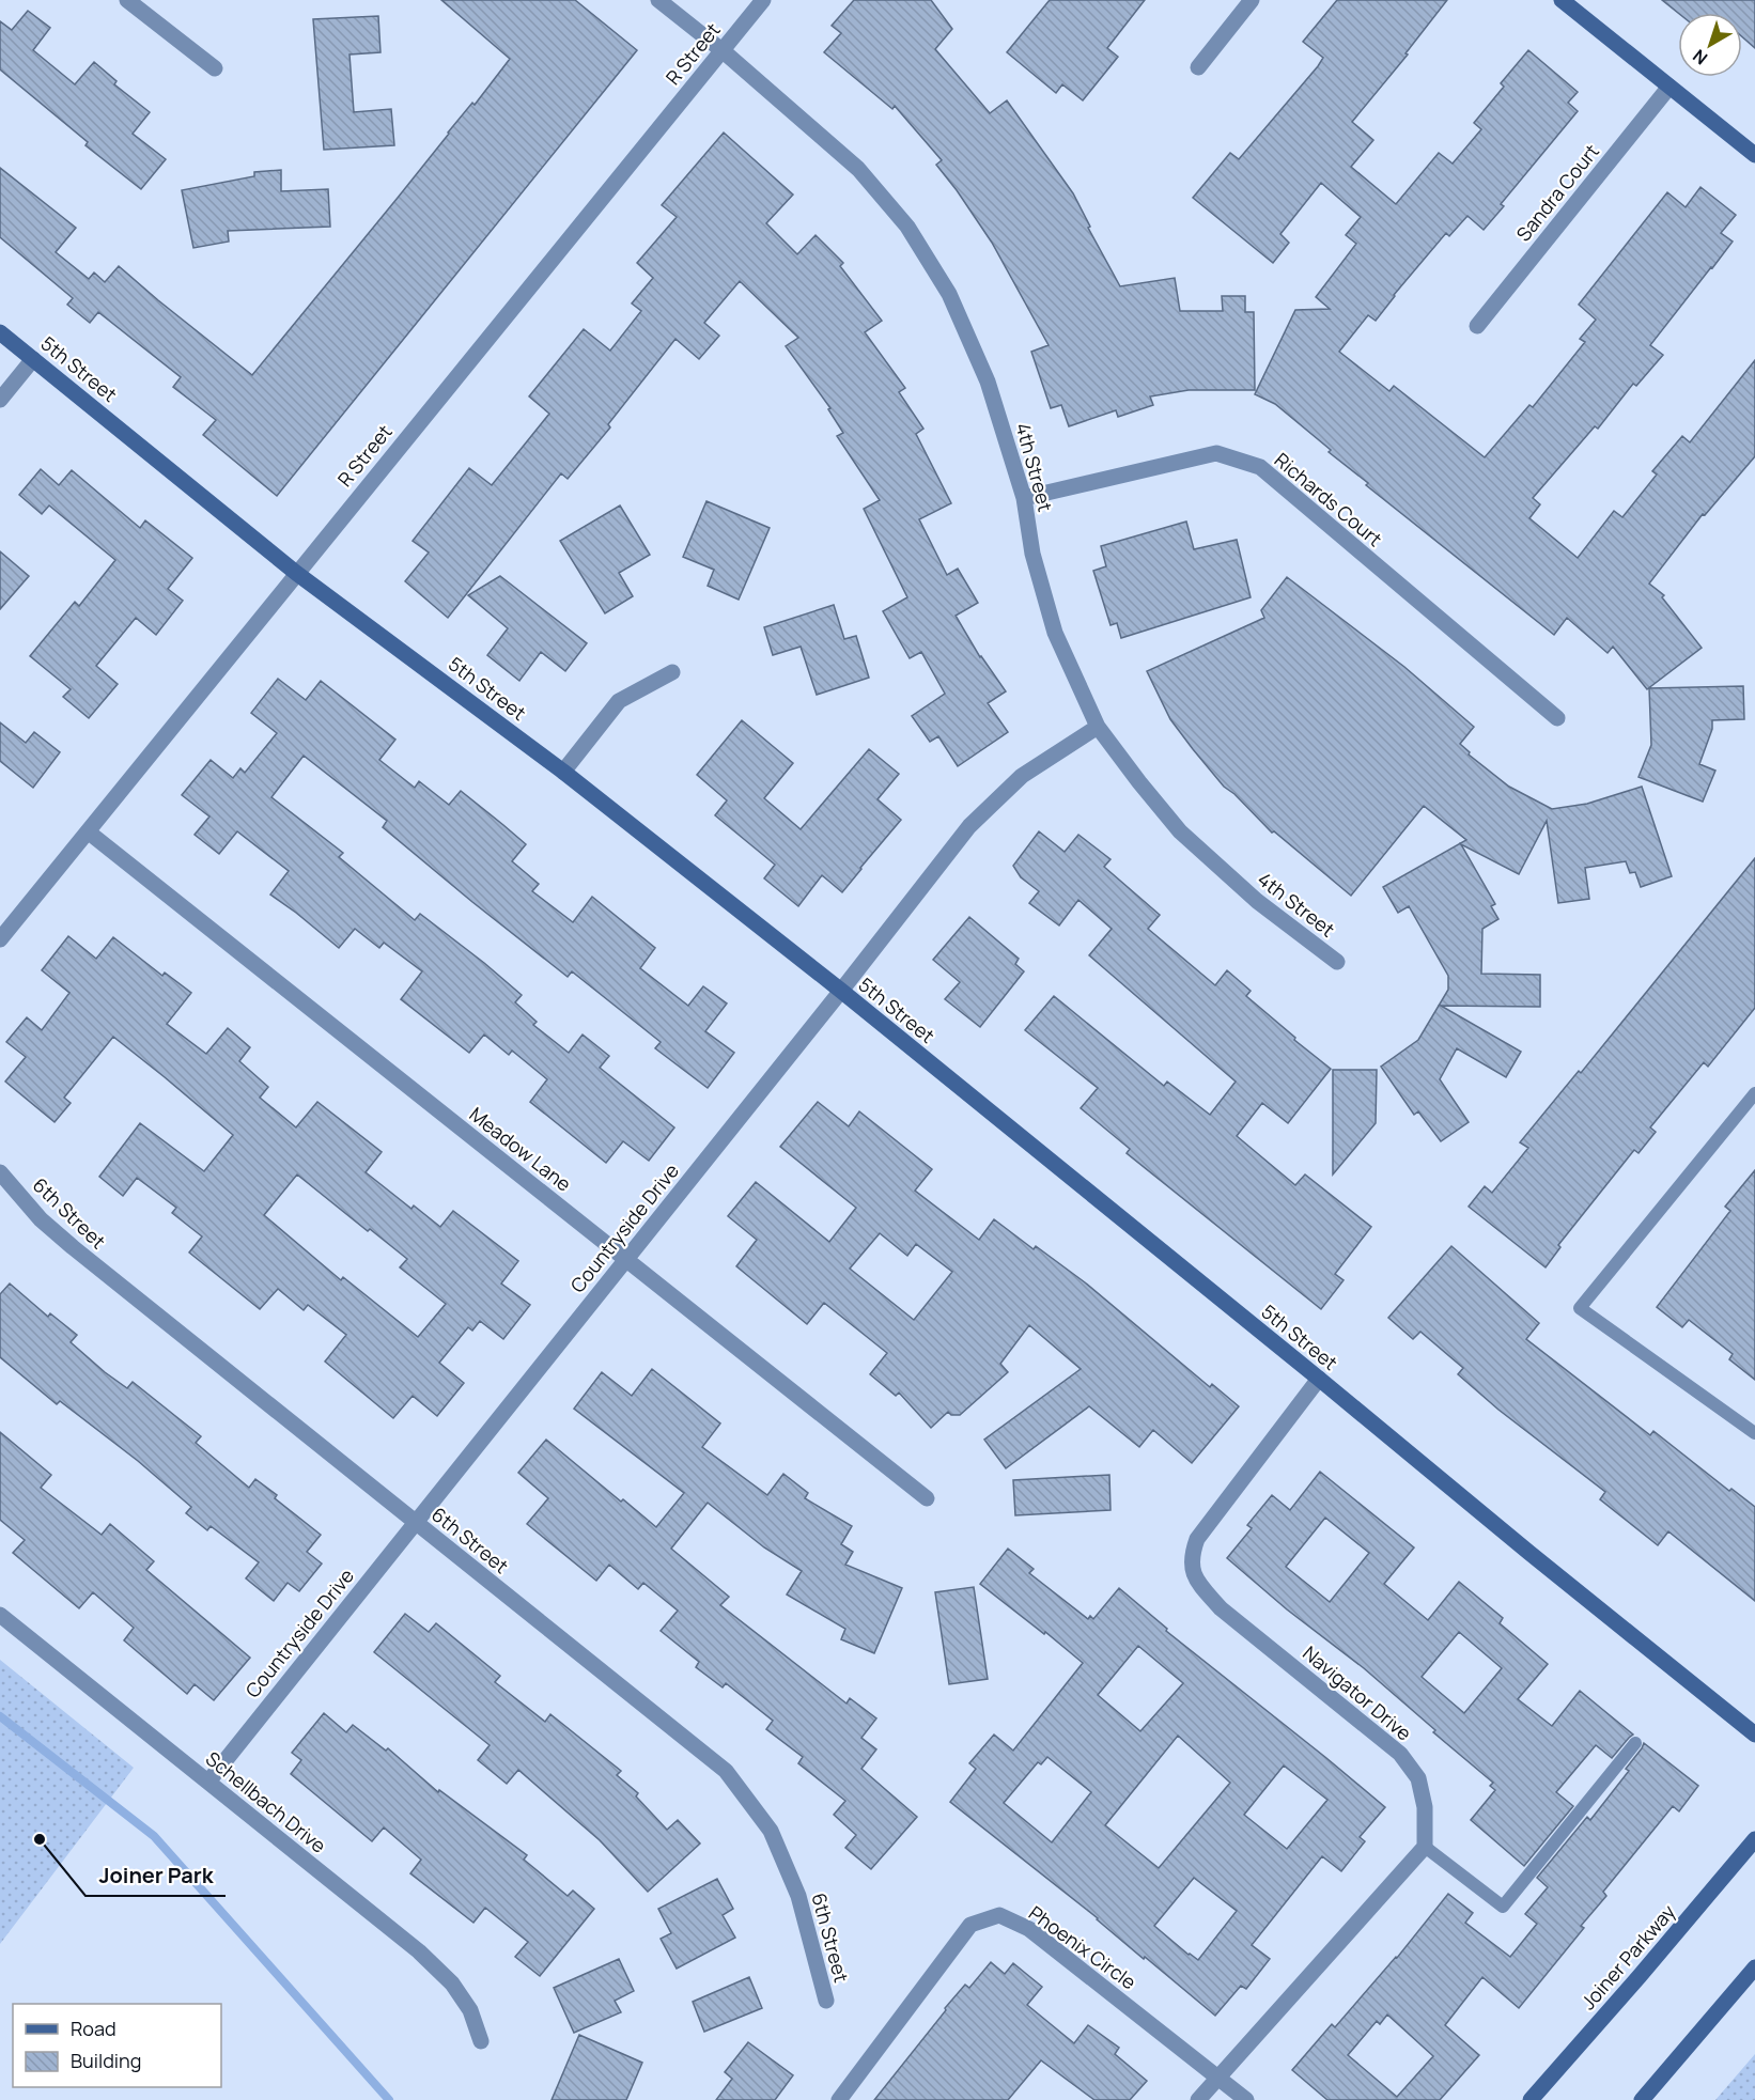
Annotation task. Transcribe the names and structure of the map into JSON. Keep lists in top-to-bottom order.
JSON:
{
  "streets": {
    "street": [
      "R Street",
      "Sandra Court",
      "5th Street",
      "4th Street",
      "Richards Court",
      "Meadow Lane",
      "6th Street",
      "Countryside Drive",
      "Navigator Drive",
      "Schellbach Drive",
      "Phoenix Circle",
      "Joiner Parkway"
    ]
  },
  "crossings": [
    ["R Street", "5th Street"],
    ["R Street", "4th Street"],
    ["R Street", "Meadow Lane"],
    ["5th Street", "Countryside Drive"],
    ["5th Street", "Navigator Drive"],
    ["4th Street", "Richards Court"],
    ["4th Street", "Countryside Drive"],
    ["Meadow Lane", "Countryside Drive"],
    ["6th Street", "Countryside Drive"],
    ["Countryside Drive", "Schellbach Drive"]
  ],
  "places": ["Joiner Park"],
  "legend": ["Road", "Building"],
  "north": "bottom left"
}
